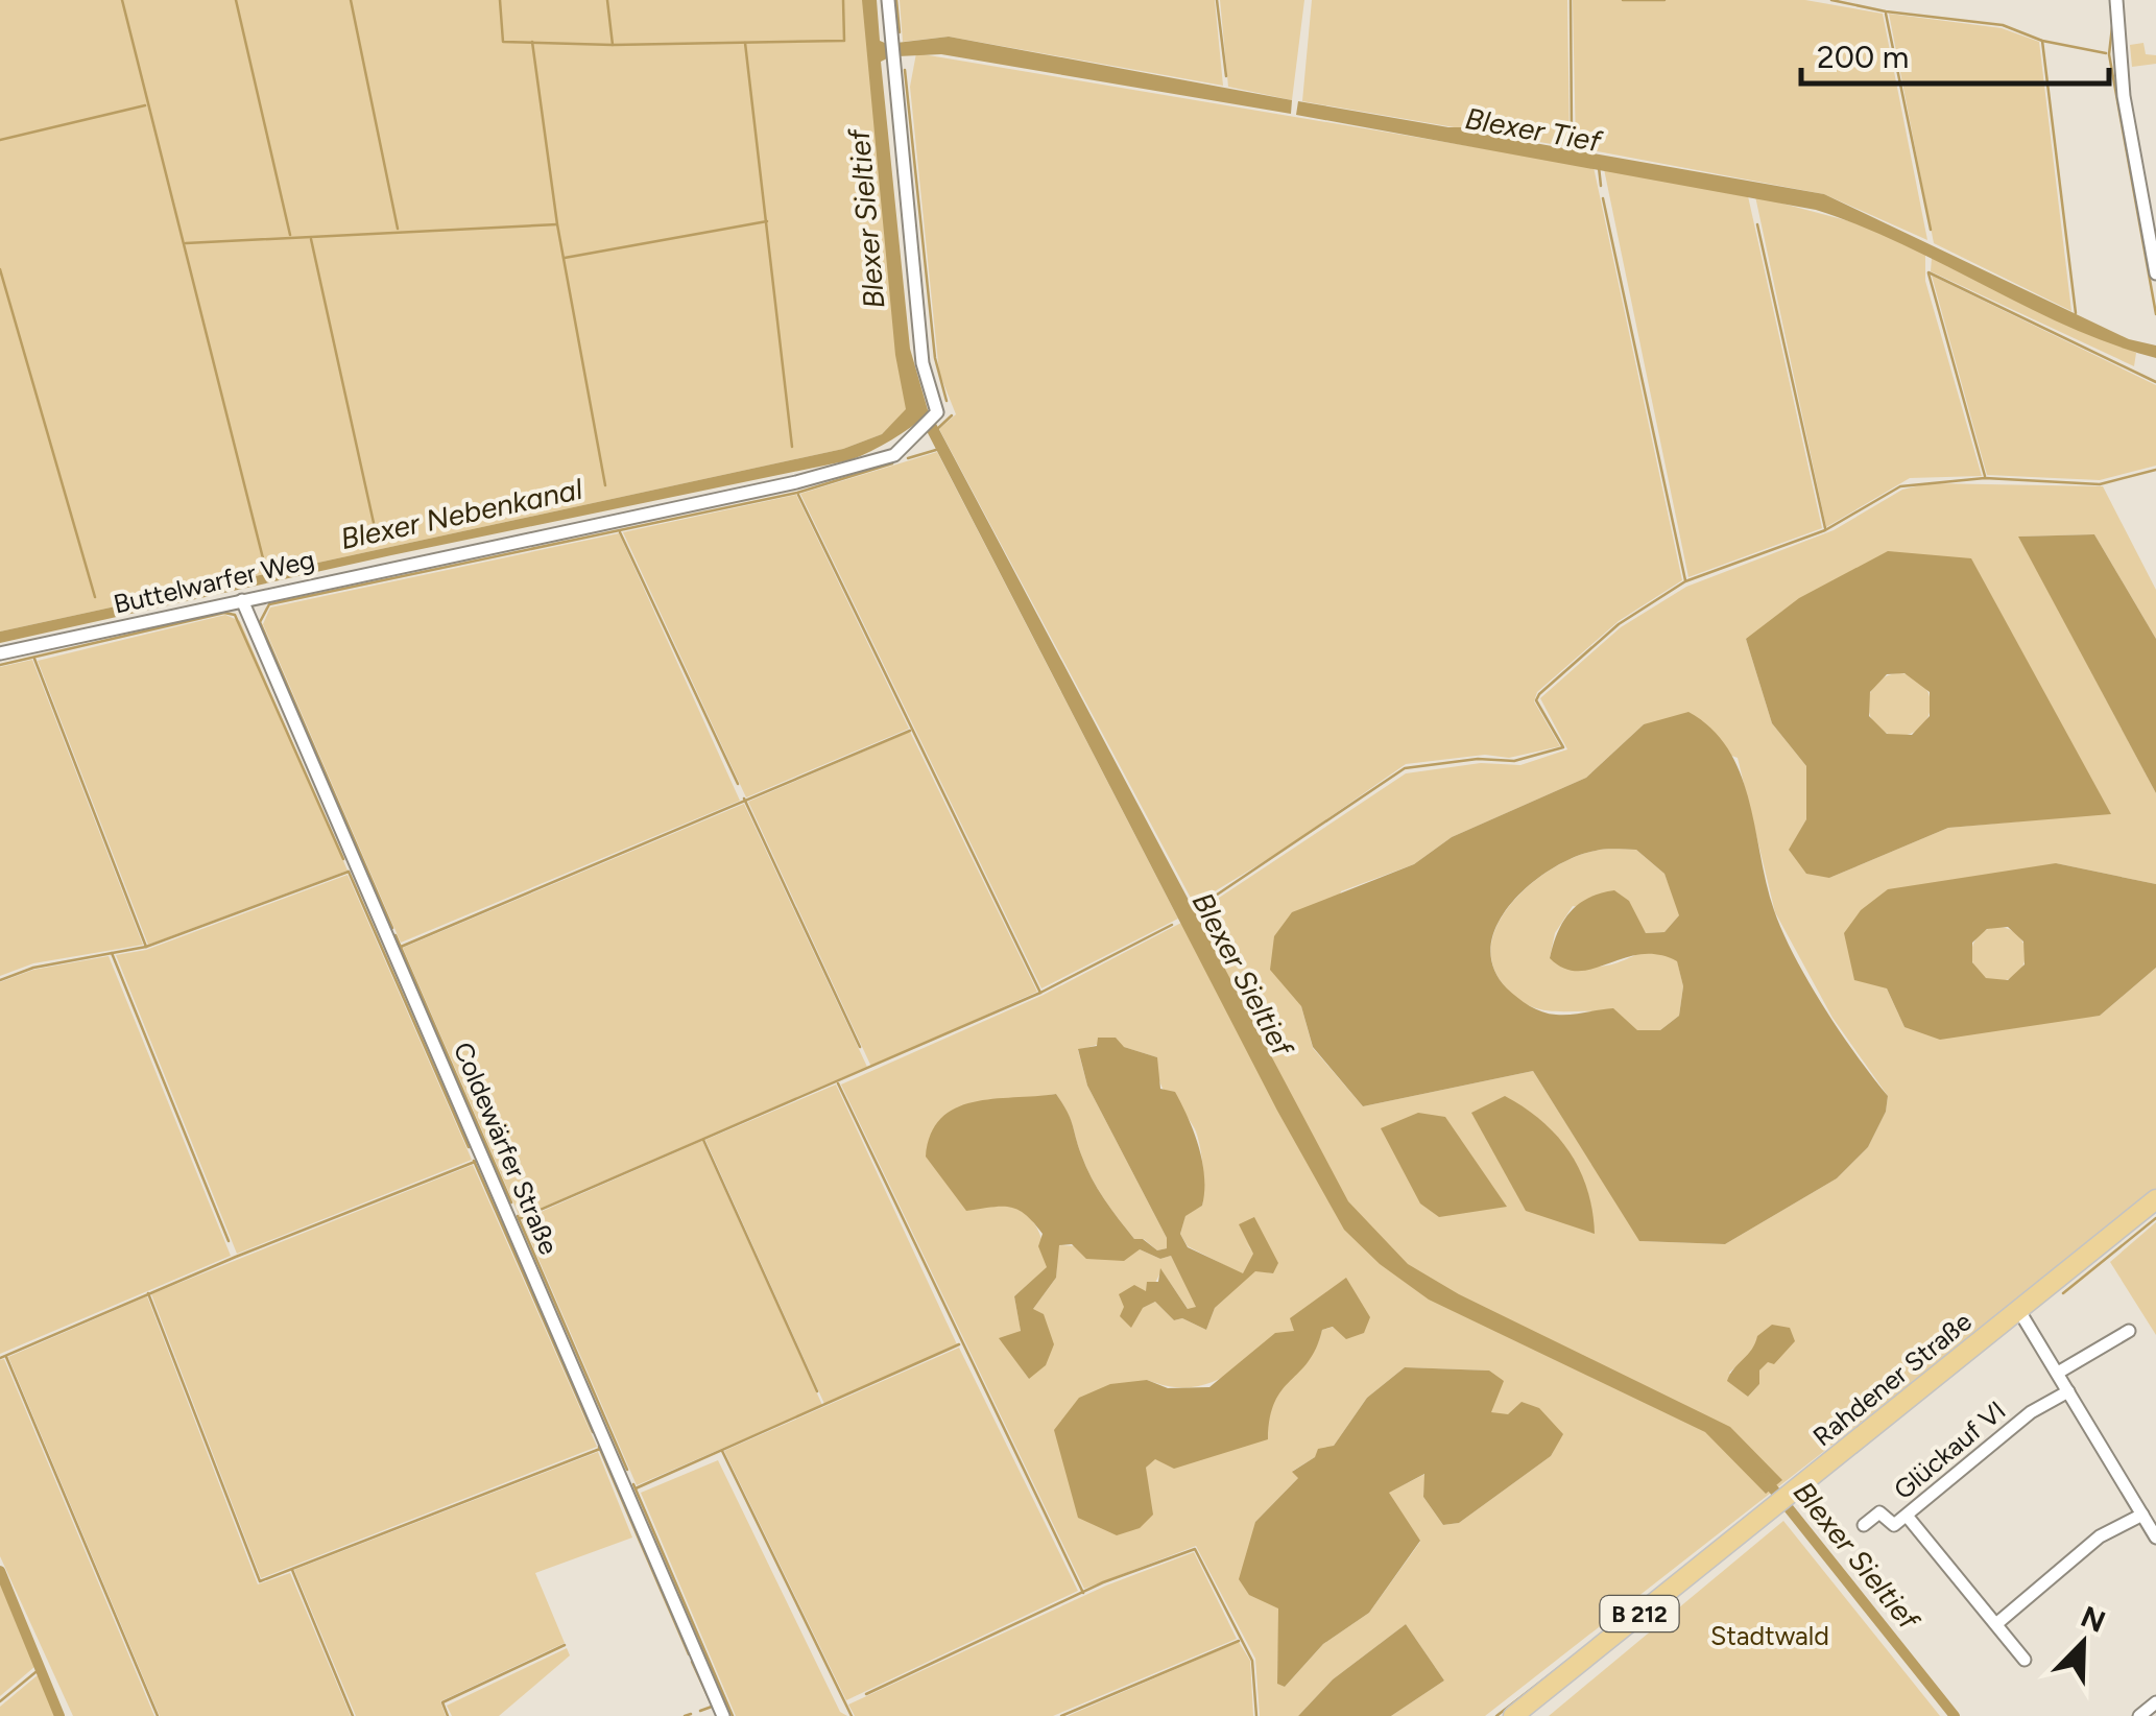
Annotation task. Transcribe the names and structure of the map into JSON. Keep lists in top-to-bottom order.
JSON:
{
  "streets": {
    "main road": ["Rahdener Straße", "B 212"],
    "street": ["Buttelwarfer Weg", "Coldewärfer Straße", "Glückauf VI"]
  },
  "crossings": [
    ["Buttelwarfer Weg", "Coldewärfer Straße"]
  ],
  "water": ["Blexer Tief", "Blexer Sieltief", "Blexer Nebenkanal"],
  "parks": ["Stadtwald"],
  "scale_bar": "200 m",
  "north": "top right"
}
